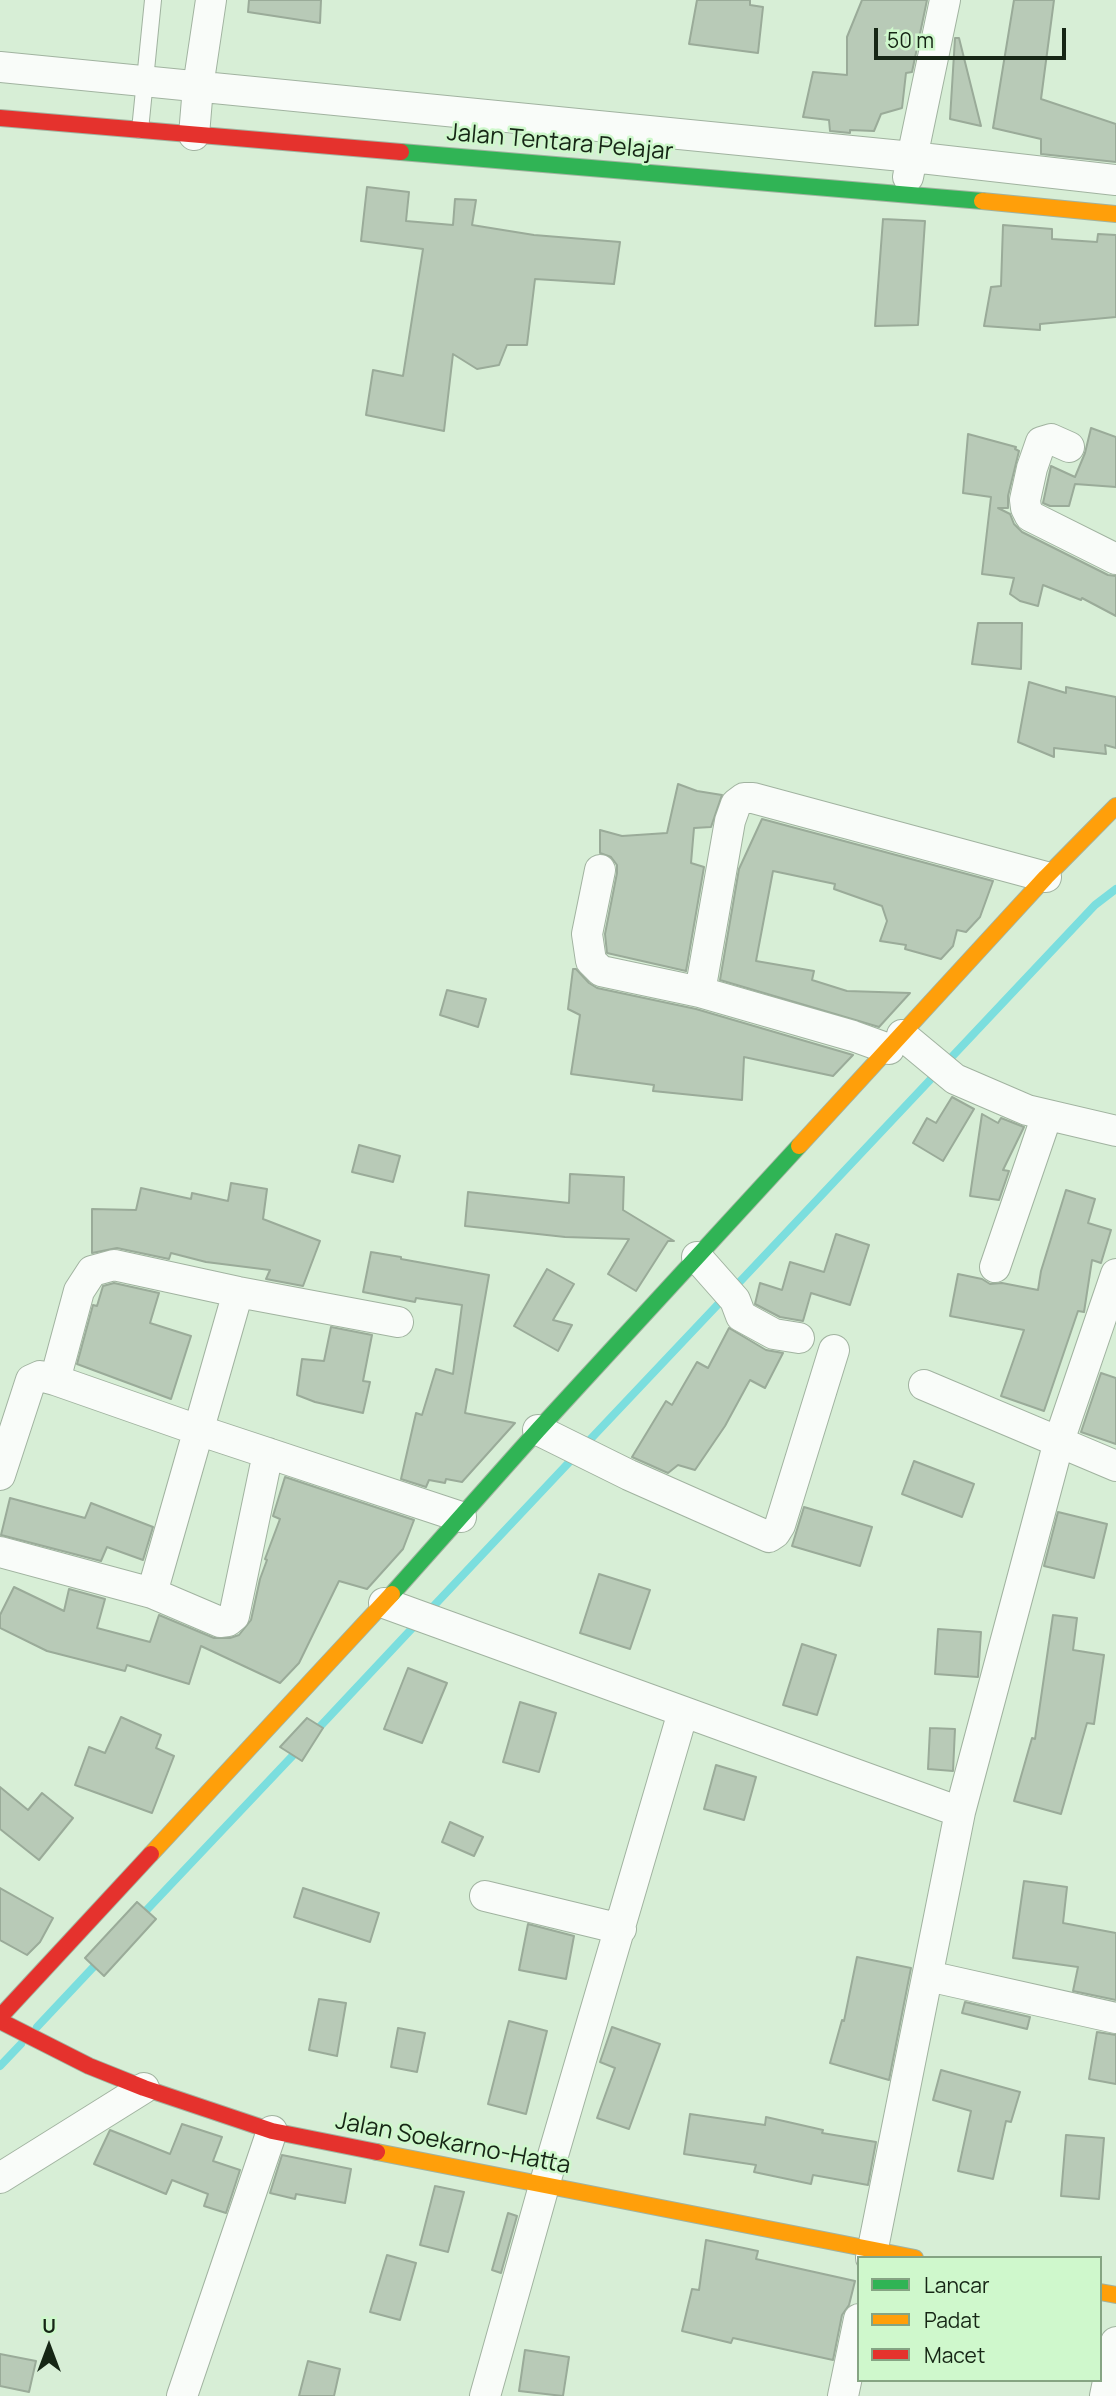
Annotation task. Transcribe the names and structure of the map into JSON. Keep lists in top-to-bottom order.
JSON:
{
  "streets": {
    "main road": ["Jalan Tentara Pelajar", "Jalan Soekarno-Hatta"]
  },
  "legend": ["Lancar", "Padat", "Macet"],
  "scale_bar": "50 m",
  "north": "top"
}
